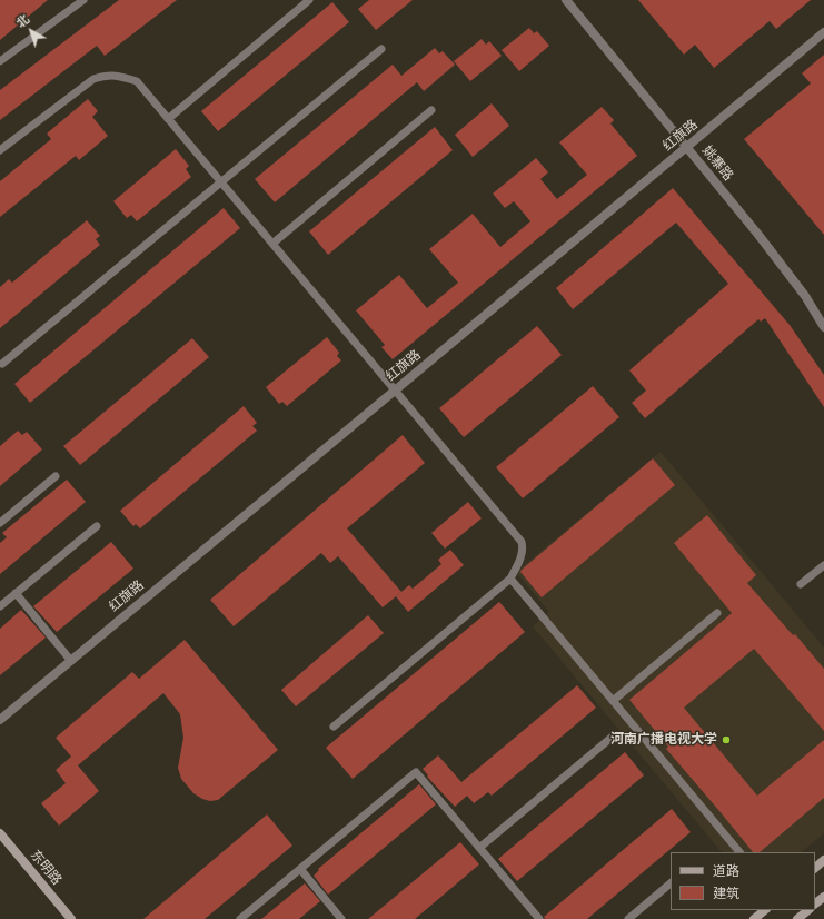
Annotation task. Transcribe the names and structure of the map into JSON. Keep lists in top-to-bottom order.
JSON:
{
  "streets": {
    "street": ["红旗路", "姚寨路", "东明路"]
  },
  "crossings": [
    ["红旗路", "姚寨路"]
  ],
  "places": ["河南广播电视大学"],
  "legend": ["道路", "建筑"],
  "north": "top left"
}
